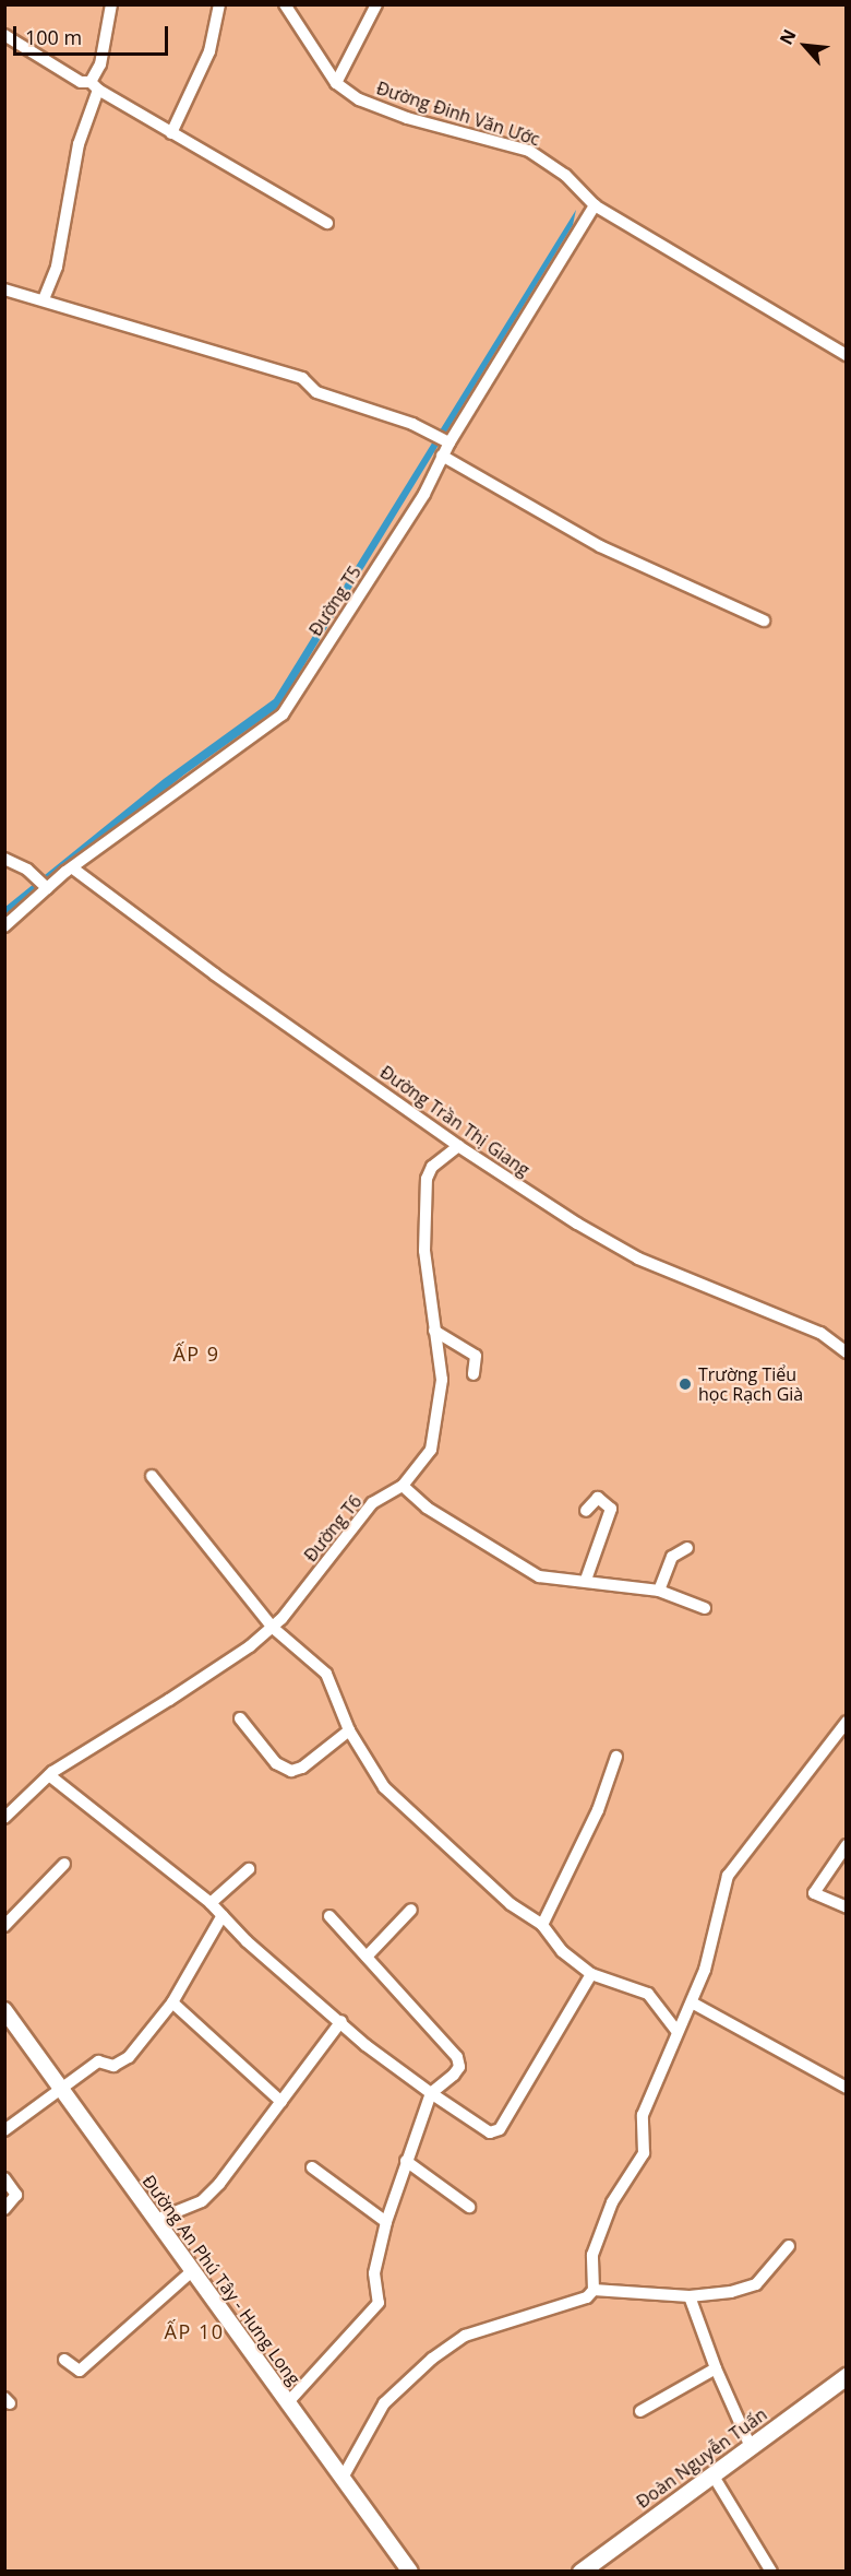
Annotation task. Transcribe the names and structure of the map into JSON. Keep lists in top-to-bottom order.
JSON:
{
  "streets": {
    "main road": ["Đoàn Nguyễn Tuấn"],
    "street": [
      "Đường Đinh Văn Ước",
      "Đường T5",
      "Đường Trần Thị Giang",
      "Đường T6",
      "Đường An Phú Tây - Hưng Long"
    ]
  },
  "crossings": [
    ["Đường Đinh Văn Ước", "Đường T5"],
    ["Đường T5", "Đường Trần Thị Giang"],
    ["Đường Trần Thị Giang", "Đường T6"]
  ],
  "districts": ["ẤP 9", "ẤP 10"],
  "places": ["Trường Tiểu học Rạch Già"],
  "scale_bar": "100 m",
  "north": "top left"
}
